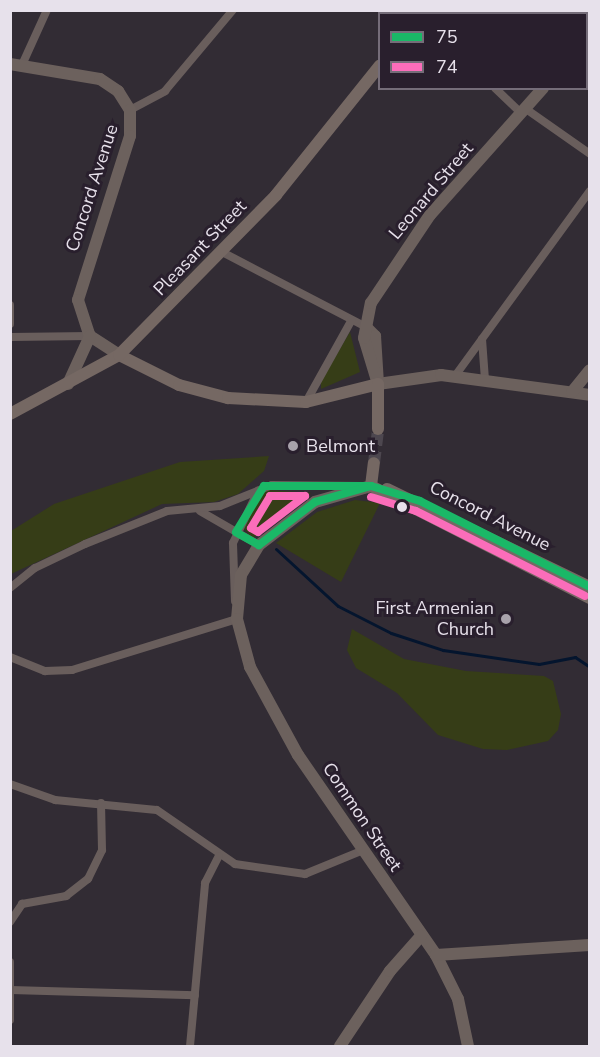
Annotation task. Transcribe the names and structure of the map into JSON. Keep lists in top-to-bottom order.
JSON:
{
  "streets": {
    "main road": [
      "Concord Avenue",
      "Leonard Street",
      "Pleasant Street",
      "Common Street"
    ]
  },
  "crossings": [
    ["Concord Avenue", "Common Street"]
  ],
  "places": ["Belmont", "First Armenian Church"],
  "lines": ["transit line 75", "transit line 74"],
  "legend": ["75", "74"]
}
